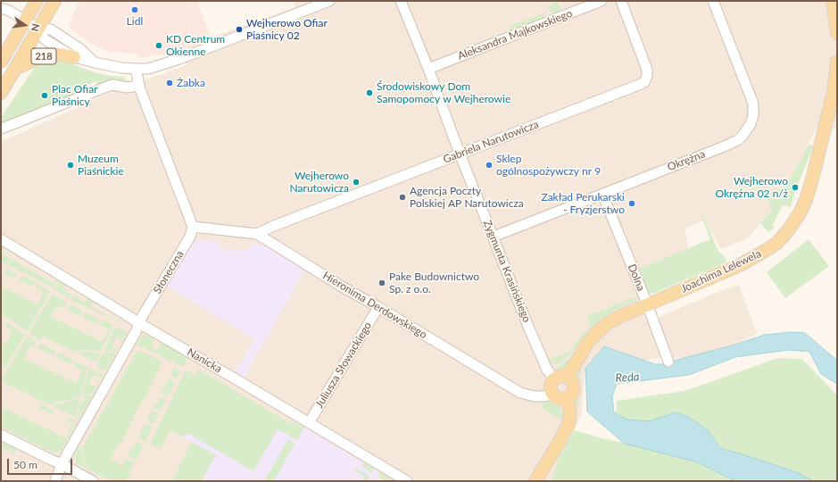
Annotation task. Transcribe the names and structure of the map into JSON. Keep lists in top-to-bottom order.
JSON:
{
  "streets": {
    "main road": ["218", "Joachima Lelewela"],
    "street": [
      "Aleksandra Majkowskiego",
      "Gabriela Narutowicza",
      "Okrężna",
      "Zygmunta Krasińskiego",
      "Słoneczna",
      "Dolna",
      "Hieronima Derdowskiego",
      "Nanicka",
      "Juliusza Słowackiego"
    ]
  },
  "crossings": [
    ["Aleksandra Majkowskiego", "Zygmunta Krasińskiego"],
    ["Gabriela Narutowicza", "Zygmunta Krasińskiego"],
    ["Gabriela Narutowicza", "Hieronima Derdowskiego"],
    ["Okrężna", "Zygmunta Krasińskiego"],
    ["Okrężna", "Dolna"],
    ["Zygmunta Krasińskiego", "Joachima Lelewela"],
    ["Zygmunta Krasińskiego", "Hieronima Derdowskiego"],
    ["Joachima Lelewela", "Dolna"],
    ["Joachima Lelewela", "Hieronima Derdowskiego"],
    ["Słoneczna", "Hieronima Derdowskiego"],
    ["Słoneczna", "Nanicka"],
    ["Hieronima Derdowskiego", "Juliusza Słowackiego"],
    ["Nanicka", "Juliusza Słowackiego"]
  ],
  "water": ["Reda"],
  "places": [
    "Lidl",
    "Wejherowo Ofiar Piaśnicy 02",
    "KD Centrum Okienne",
    "Żabka",
    "Środowiskowy Dom Samopomocy w Wejherowie",
    "Plac Ofiar Piaśnicy",
    "Muzeum Piaśnickie",
    "Sklep ogólnospożywczy nr 9",
    "Wejherowo Narutowicza",
    "Wejherowo Okrężna 02 n/ż",
    "Agencja Poczty Polskiej AP Narutowicza",
    "Zakład Perukarski - Fryzjerstwo",
    "Pake Budownictwo Sp. z o.o."
  ],
  "scale_bar": "50 m",
  "north": "right"
}
